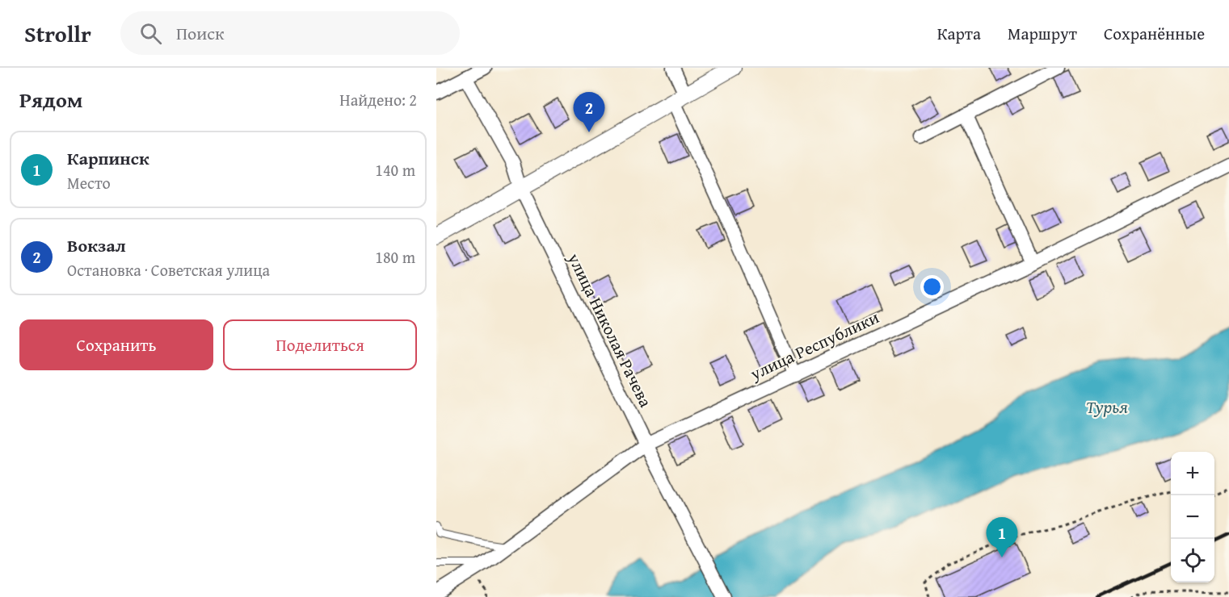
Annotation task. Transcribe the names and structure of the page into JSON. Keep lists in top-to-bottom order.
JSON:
{
  "streets": {
    "street": ["улица Николая Рачева", "улица Республики"]
  },
  "crossings": [
    ["улица Николая Рачева", "улица Республики"]
  ],
  "water": ["Турья"],
  "page": {
    "header": "Strollr",
    "search": "Поиск",
    "nav": ["Карта", "Маршрут", "Сохранённые"],
    "heading": ["Рядом", "Найдено: 2"],
    "pins": ["2", "1"],
    "list": [
      {
        "mark": "1",
        "name": "Карпинск",
        "note": "Место",
        "value": "140 m"
      },
      {
        "mark": "2",
        "name": "Вокзал",
        "note": "Остановка · Советская улица",
        "value": "180 m"
      }
    ],
    "buttons": ["Сохранить", "Поделиться"],
    "map_buttons": ["+", "−"]
  }
}
